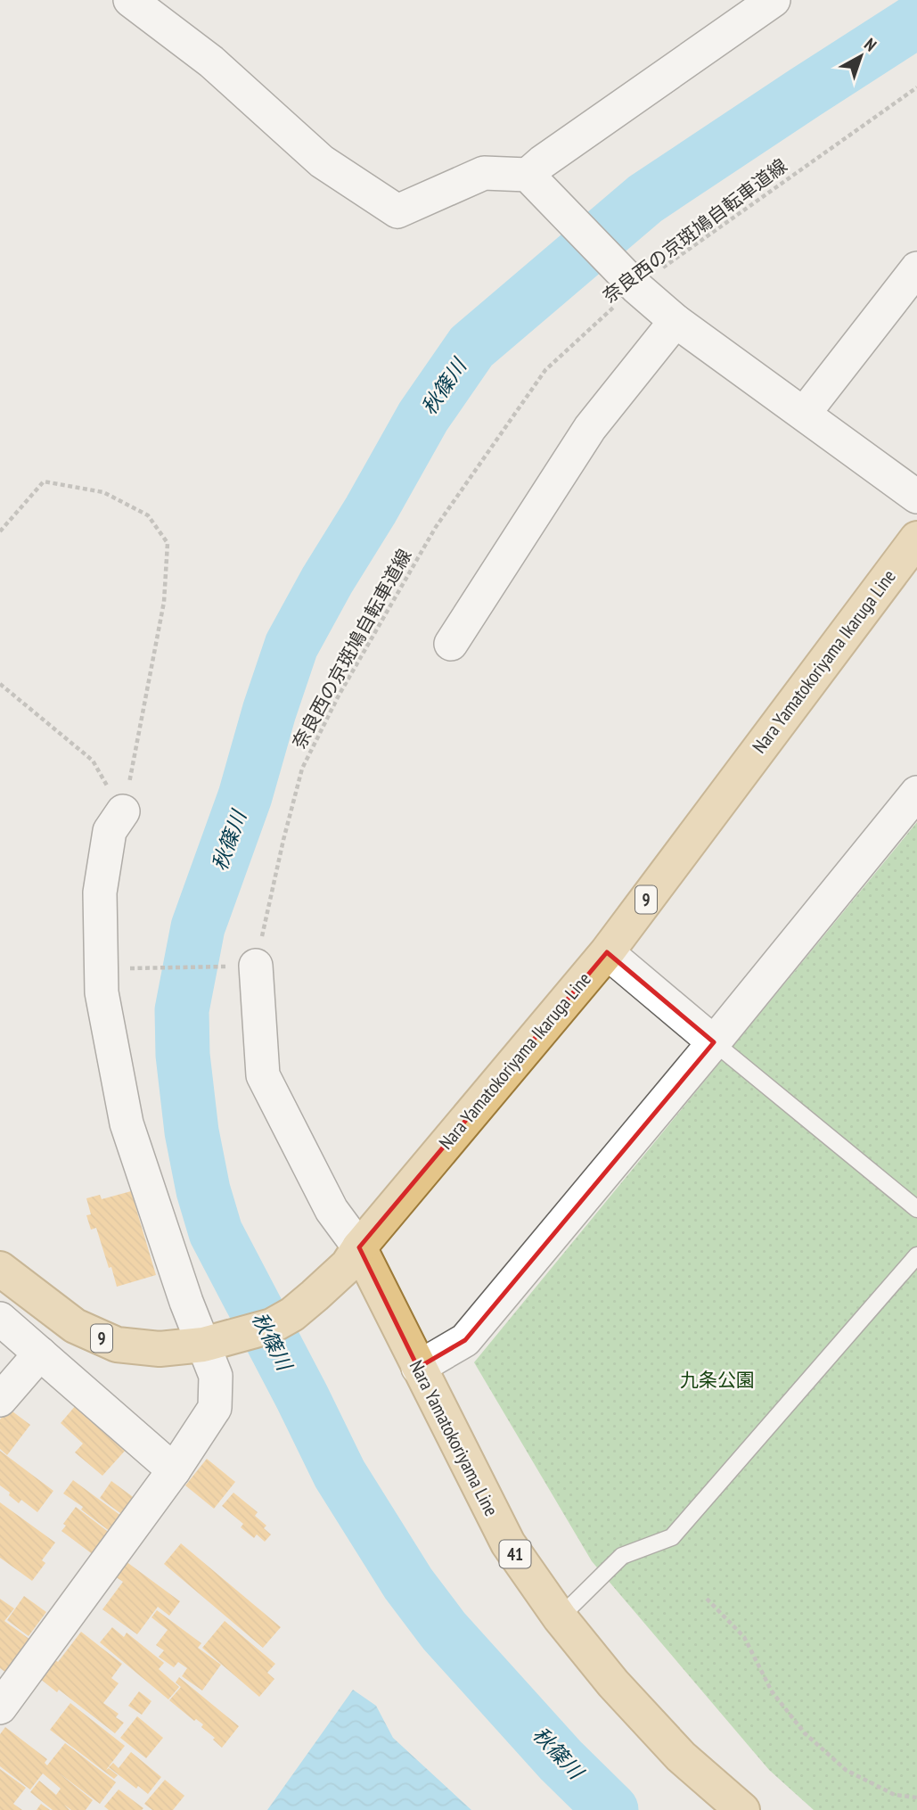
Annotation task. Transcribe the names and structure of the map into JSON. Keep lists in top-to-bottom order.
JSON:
{
  "streets": {
    "main road": [
      "Nara Yamatokoriyama Ikaruga Line",
      "9",
      "Nara Yamatokoriyama Line",
      "41"
    ],
    "path": ["奈良西の京斑鳩自転車道線"]
  },
  "crossings": [
    ["Nara Yamatokoriyama Ikaruga Line", "Nara Yamatokoriyama Line"]
  ],
  "water": ["秋篠川"],
  "parks": ["九条公園"],
  "north": "top right"
}
